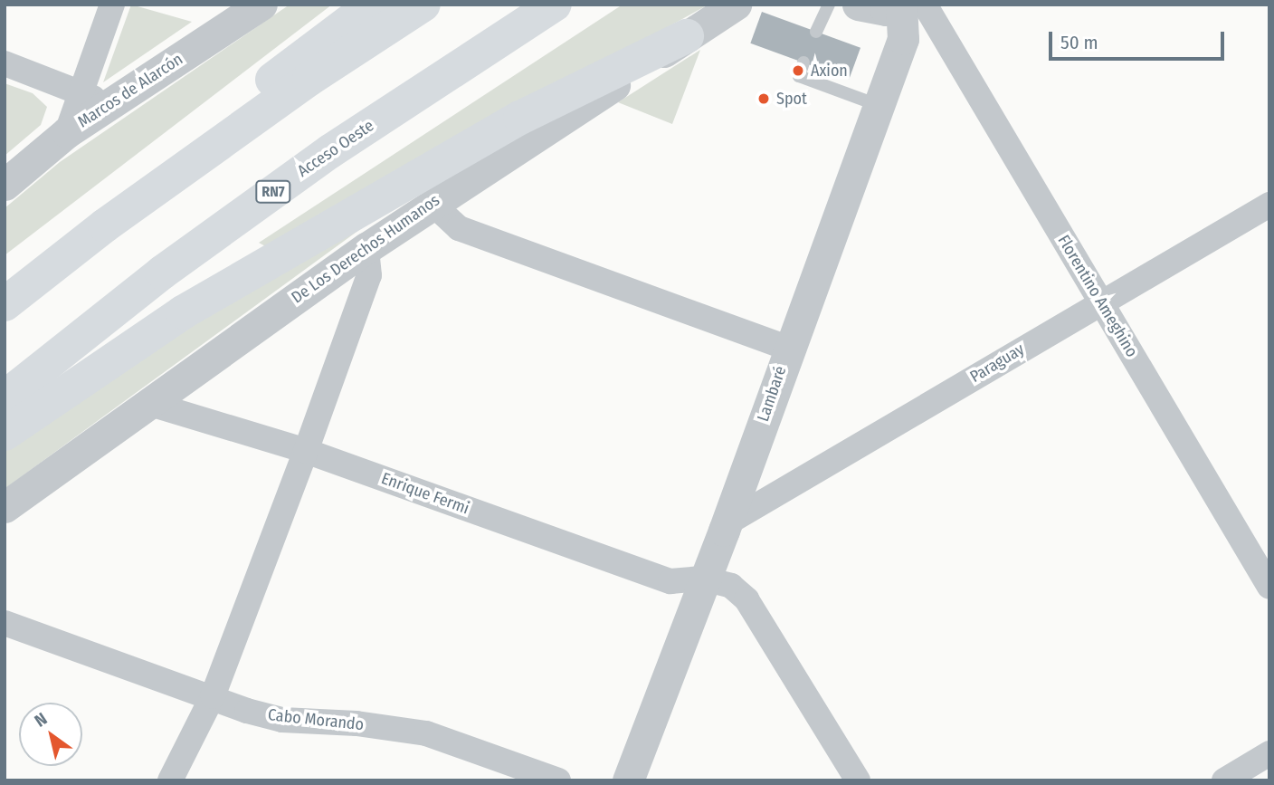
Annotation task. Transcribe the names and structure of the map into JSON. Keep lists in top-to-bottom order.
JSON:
{
  "streets": {
    "highway": ["Acceso Oeste", "RN7"],
    "street": [
      "Marcos de Alarcón",
      "De Los Derechos Humanos",
      "Florentino Ameghino",
      "Paraguay",
      "Lambaré",
      "Enrique Fermi",
      "Cabo Morando"
    ]
  },
  "crossings": [
    ["De Los Derechos Humanos", "Enrique Fermi"],
    ["Florentino Ameghino", "Paraguay"],
    ["Paraguay", "Lambaré"],
    ["Lambaré", "Enrique Fermi"]
  ],
  "places": ["Axion", "Spot"],
  "scale_bar": "50 m",
  "north": "top left"
}
